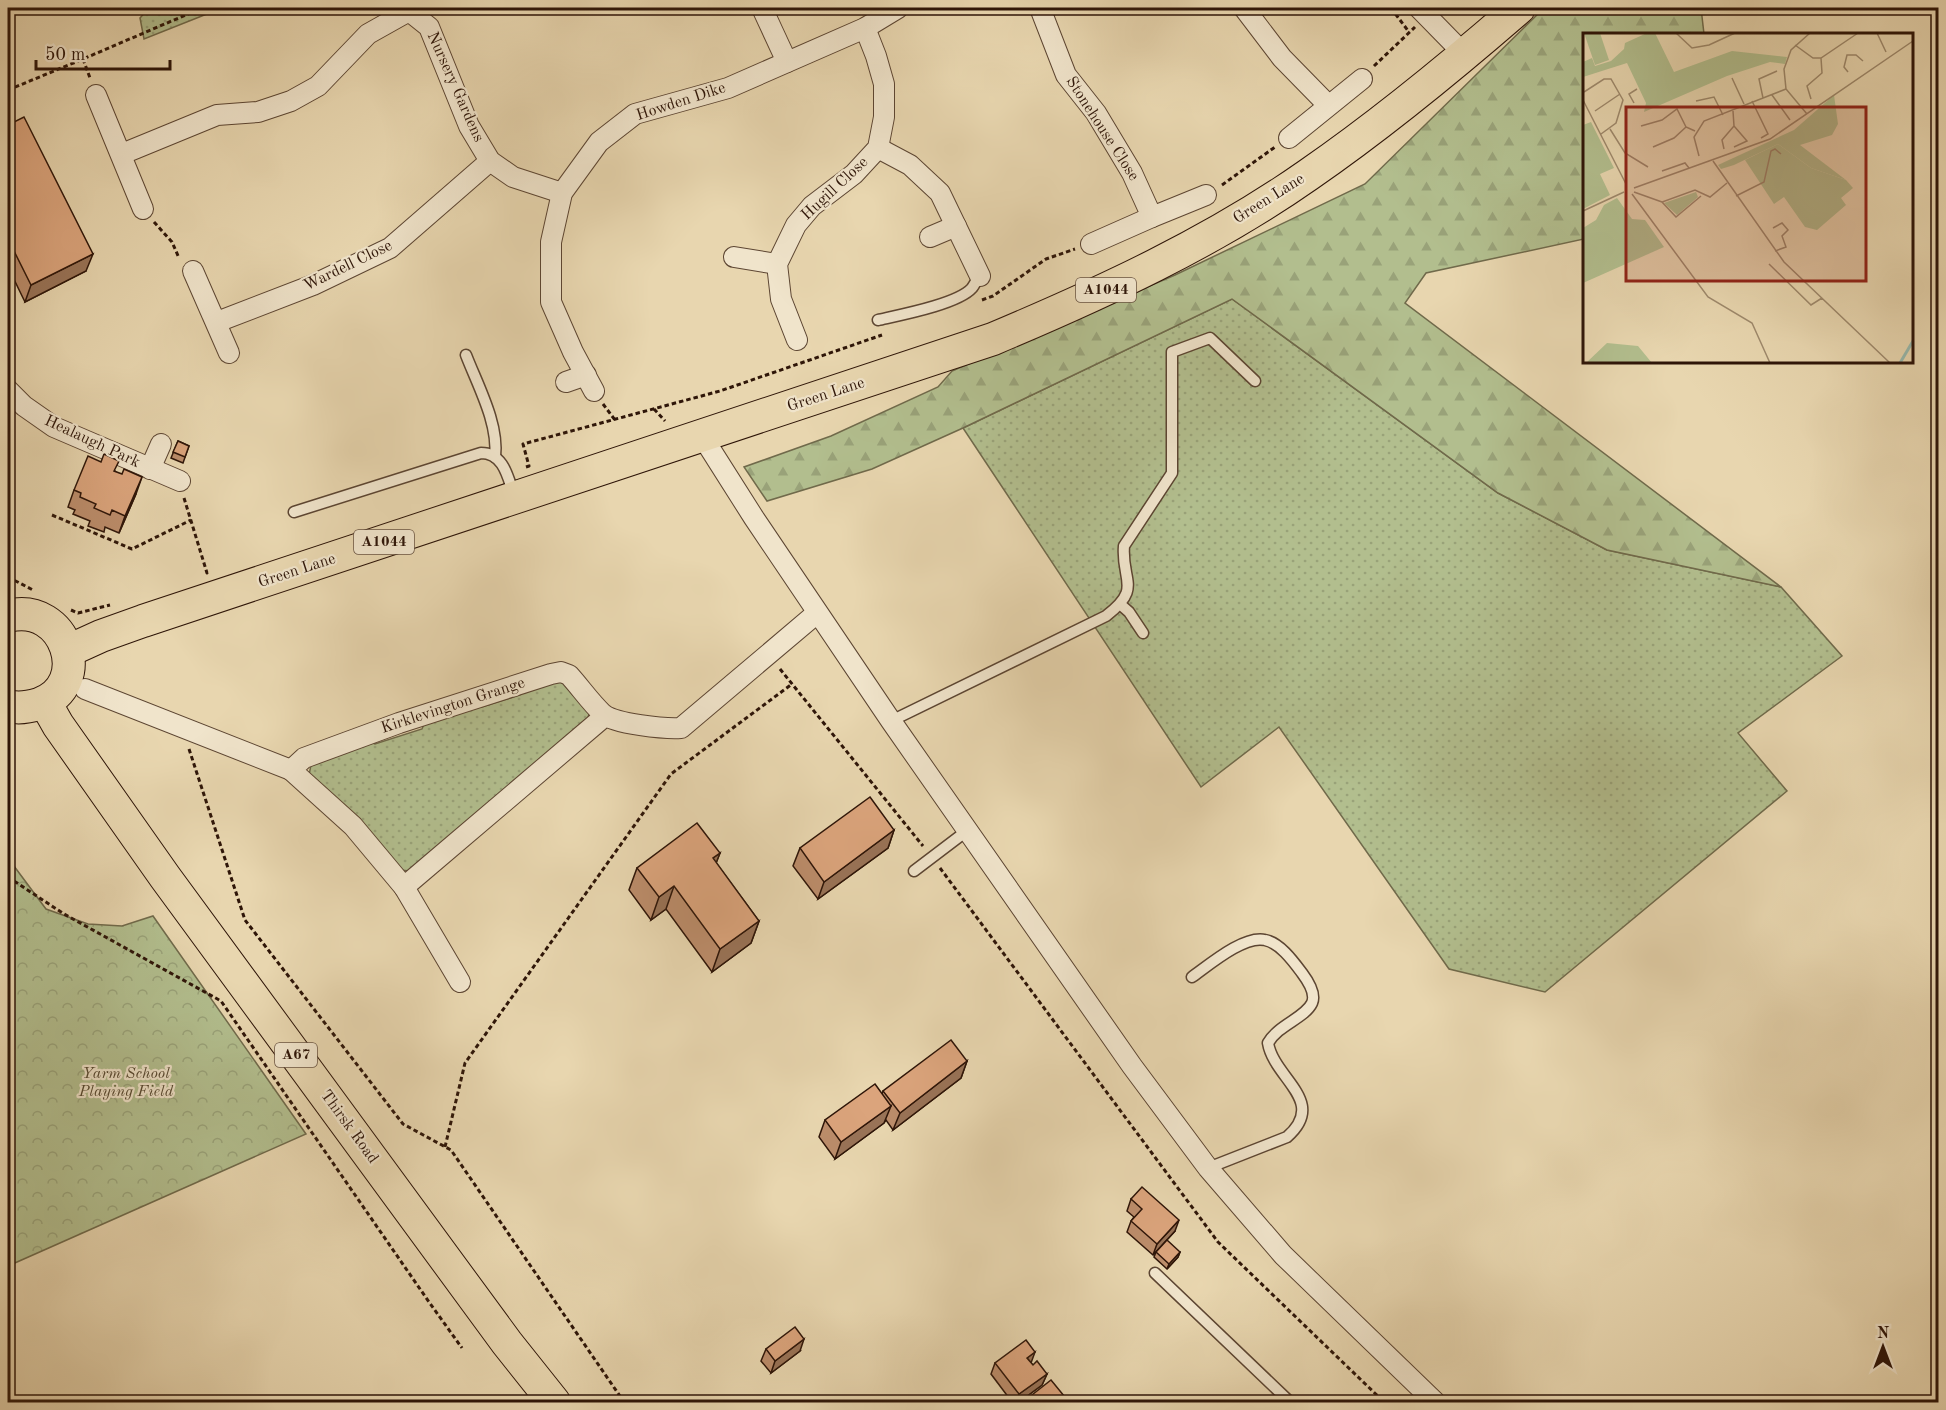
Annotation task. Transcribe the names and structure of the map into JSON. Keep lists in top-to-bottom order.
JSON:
{
  "streets": {
    "main road": [
      "Green Lane",
      "A1044",
      "A67",
      "Thirsk Road"
    ],
    "street": [
      "Nursery Gardens",
      "Howden Dike",
      "Stonehouse Close",
      "Hugill Close",
      "Wardell Close",
      "Healaugh Park",
      "Kirklevington Grange"
    ]
  },
  "crossings": [
    ["Nursery Gardens", "Howden Dike"],
    ["Nursery Gardens", "Wardell Close"],
    ["Howden Dike", "Hugill Close"]
  ],
  "parks": ["Yarm School Playing Field"],
  "scale_bar": "50 m",
  "north": "top"
}
